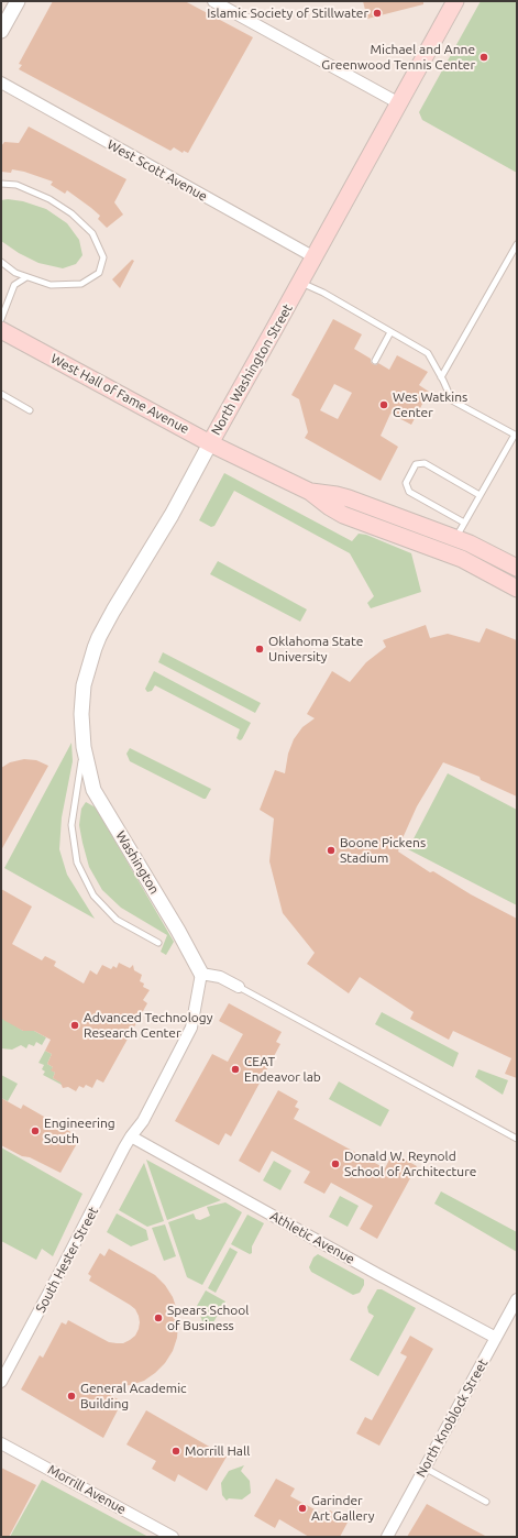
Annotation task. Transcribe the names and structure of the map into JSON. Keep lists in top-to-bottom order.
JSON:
{
  "streets": {
    "main road": ["North Washington Street", "West Hall of Fame Avenue"],
    "street": [
      "West Scott Avenue",
      "Washington",
      "Athletic Avenue",
      "South Hester Street",
      "North Knoblock Street",
      "Morrill Avenue"
    ]
  },
  "crossings": [
    ["West Scott Avenue", "North Washington Street"],
    ["North Washington Street", "West Hall of Fame Avenue"],
    ["North Washington Street", "Washington"],
    ["Washington", "South Hester Street"],
    ["Athletic Avenue", "South Hester Street"],
    ["Athletic Avenue", "North Knoblock Street"]
  ],
  "places": [
    "Islamic Society of Stillwater",
    "Michael and Anne Greenwood Tennis Center",
    "Wes Watkins Center",
    "Oklahoma State University",
    "Boone Pickens Stadium",
    "Advanced Technology Research Center",
    "CEAT Endeavor lab",
    "Engineering South",
    "Donald W. Reynold School of Architecture",
    "Spears School of Business",
    "General Academic Building",
    "Morrill Hall",
    "Garinder Art Gallery"
  ]
}
